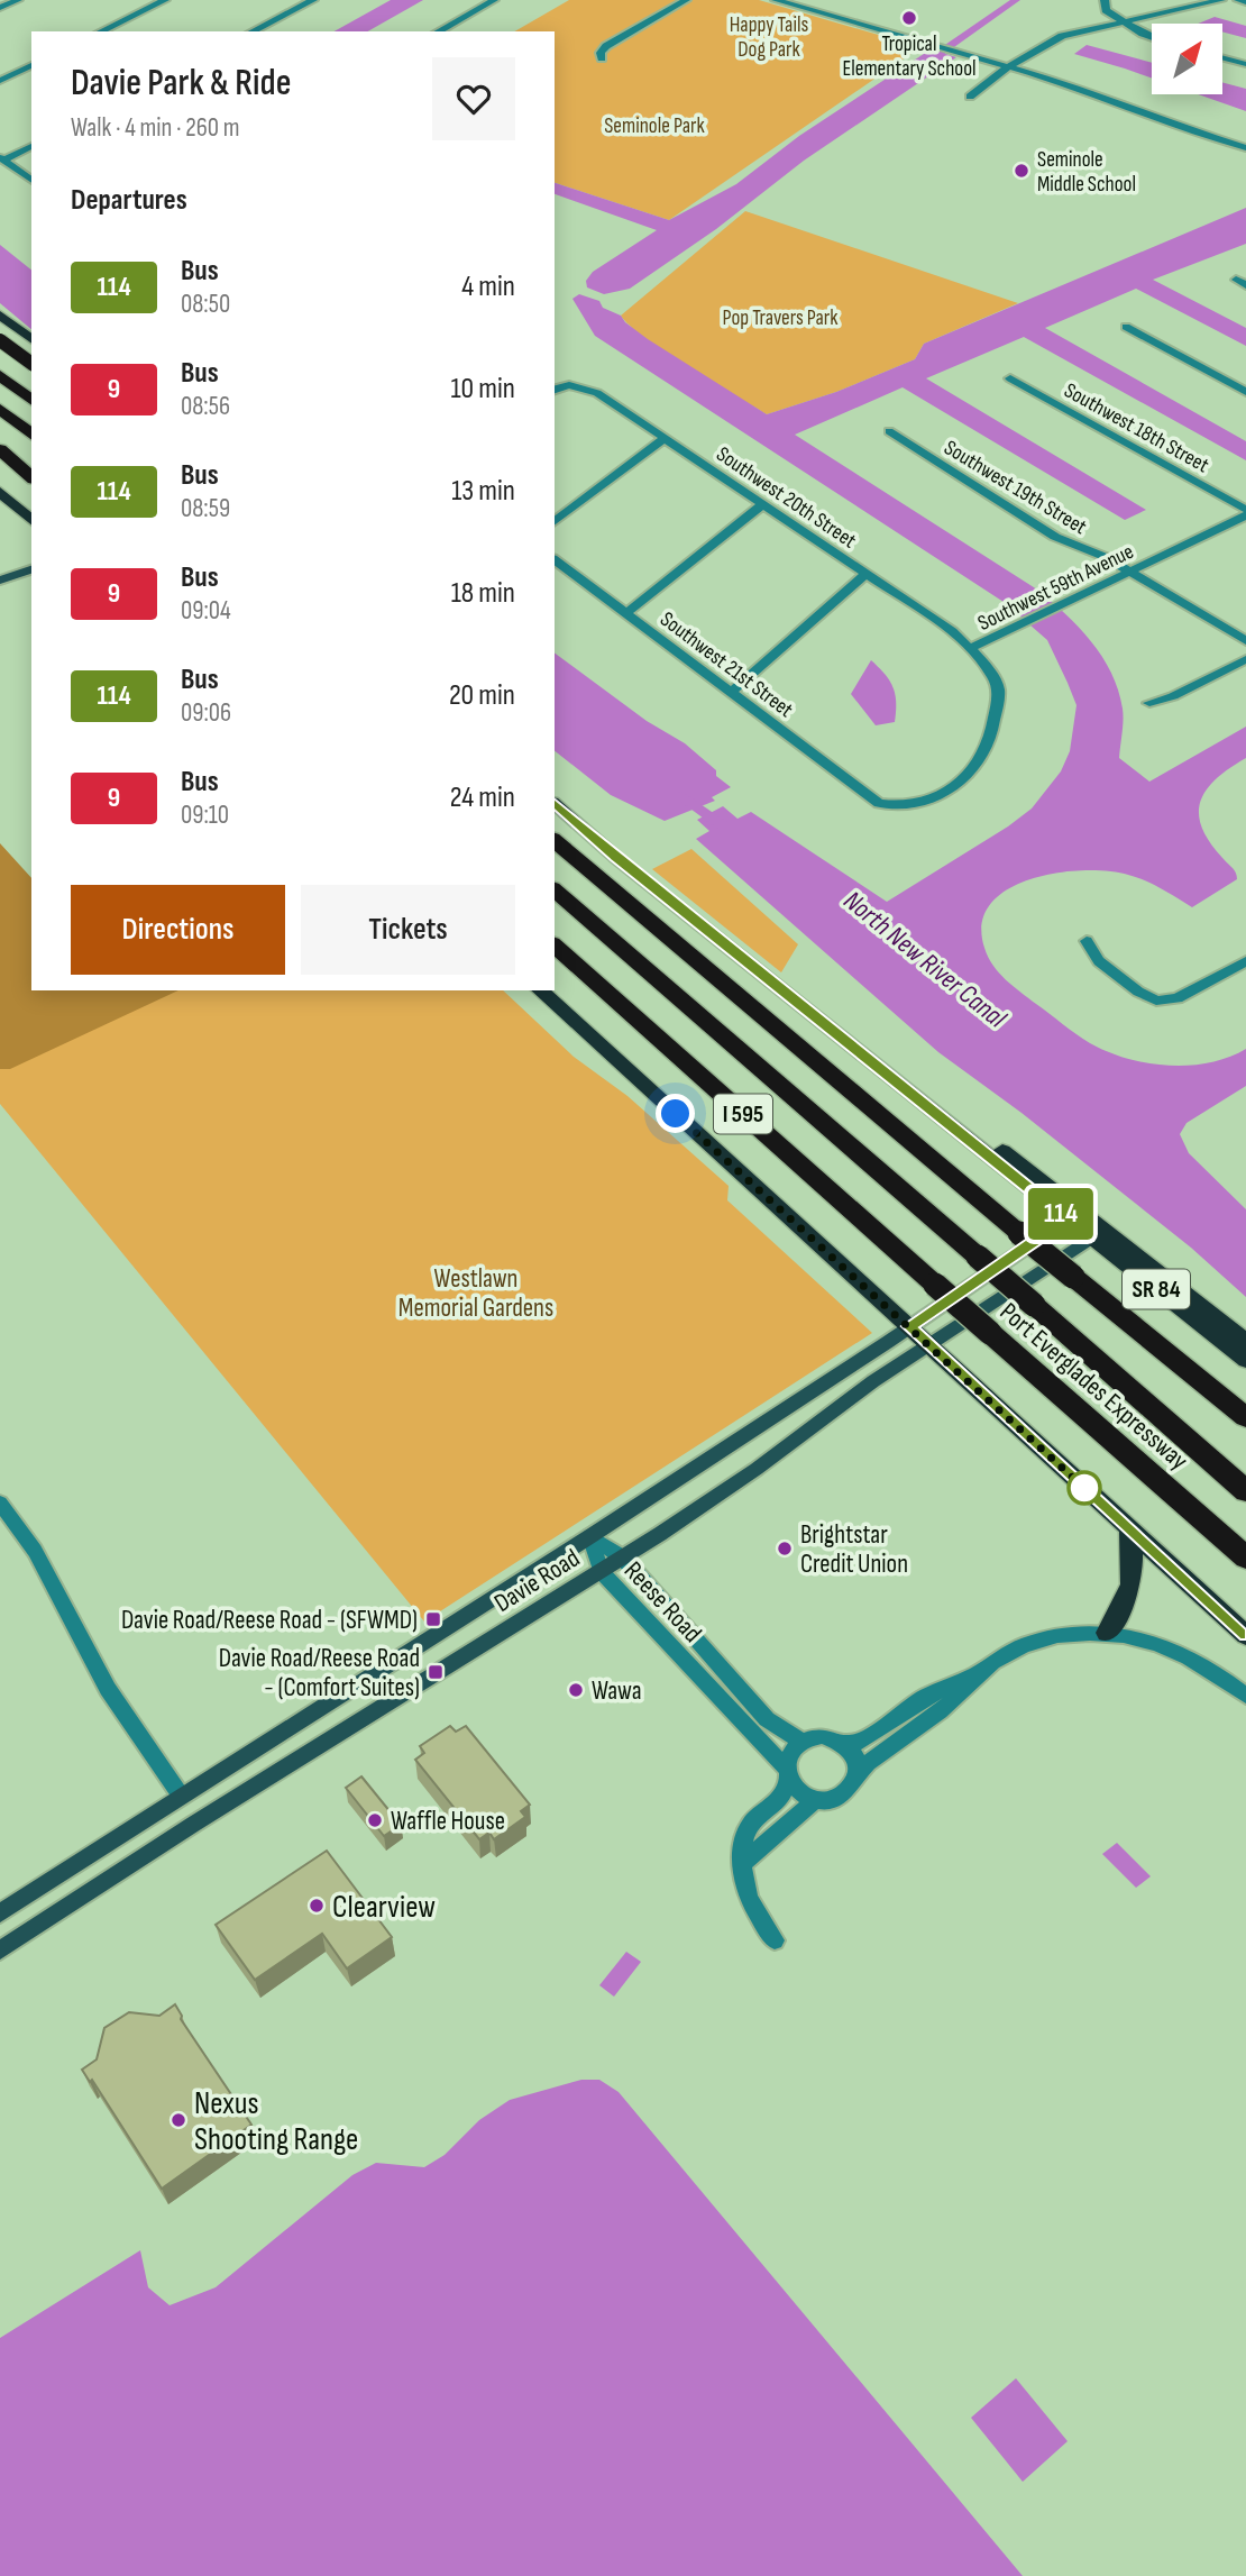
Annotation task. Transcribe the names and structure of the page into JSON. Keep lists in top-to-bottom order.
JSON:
{
  "streets": {
    "highway": ["I 595", "Port Everglades Expressway"],
    "main road": ["SR 84", "Davie Road"],
    "street": [
      "Southwest 18th Street",
      "Southwest 19th Street",
      "Southwest 20th Street",
      "Southwest 59th Avenue",
      "Southwest 21st Street",
      "Reese Road"
    ]
  },
  "crossings": [
    ["Southwest 18th Street", "Southwest 59th Avenue"],
    ["Southwest 19th Street", "Southwest 59th Avenue"],
    ["Southwest 20th Street", "Southwest 59th Avenue"],
    ["Southwest 59th Avenue", "Southwest 21st Street"],
    ["SR 84", "Davie Road"],
    ["Davie Road", "Reese Road"]
  ],
  "water": ["North New River Canal"],
  "parks": [
    "Happy Tails Dog Park",
    "Seminole Park",
    "Pop Travers Park",
    "Westlawn Memorial Gardens"
  ],
  "places": {
    "other": [
      "Tropical Elementary School",
      "Seminole Middle School",
      "Brightstar Credit Union",
      "Wawa",
      "Waffle House",
      "Clearview",
      "Nexus Shooting Range"
    ],
    "transit": ["Davie Road/Reese Road - (SFWMD)", "Davie Road/Reese Road - (Comfort Suites)"]
  },
  "lines": ["bus line 114"],
  "north": "top right",
  "page": {
    "on_map": "114",
    "heading": [
      ["Davie Park & Ride", "Walk · 4 min · 260 m"],
      "Departures"
    ],
    "list": [
      {
        "mark": "114",
        "name": "Bus",
        "note": "08:50",
        "value": "4 min"
      },
      {
        "mark": "9",
        "name": "Bus",
        "note": "08:56",
        "value": "10 min"
      },
      {
        "mark": "114",
        "name": "Bus",
        "note": "08:59",
        "value": "13 min"
      },
      {
        "mark": "9",
        "name": "Bus",
        "note": "09:04",
        "value": "18 min"
      },
      {
        "mark": "114",
        "name": "Bus",
        "note": "09:06",
        "value": "20 min"
      },
      {
        "mark": "9",
        "name": "Bus",
        "note": "09:10",
        "value": "24 min"
      }
    ],
    "buttons": ["Directions", "Tickets"]
  }
}
